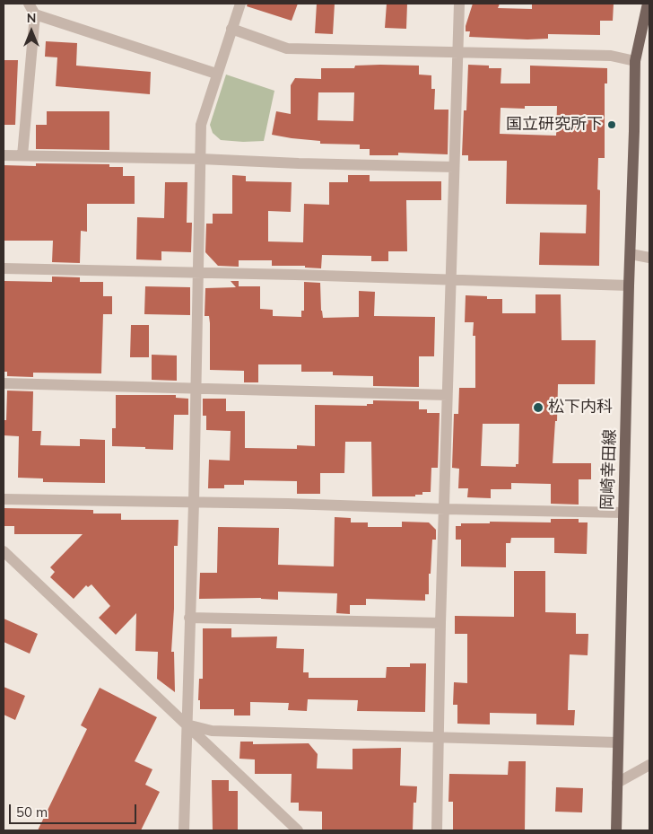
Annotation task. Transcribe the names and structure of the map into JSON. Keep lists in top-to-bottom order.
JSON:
{
  "streets": {
    "main road": ["岡崎幸田線"]
  },
  "places": ["国立研究所下", "松下内科"],
  "scale_bar": "50 m",
  "north": "top"
}
